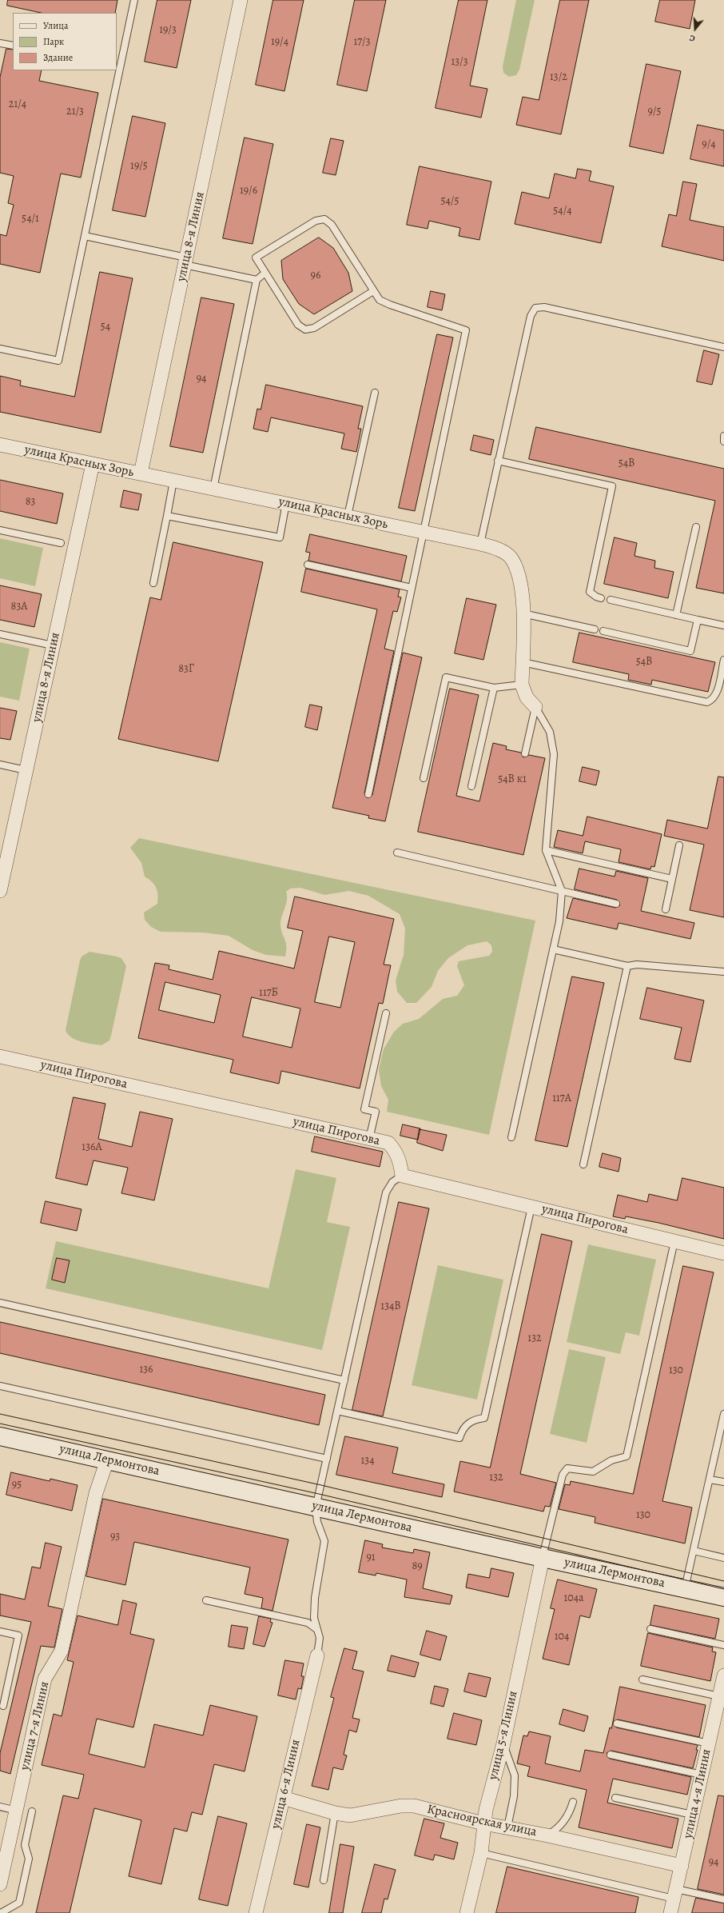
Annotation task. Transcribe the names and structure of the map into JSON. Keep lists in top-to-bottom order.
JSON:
{
  "streets": {
    "main road": ["улица Лермонтова"],
    "street": [
      "улица 8-я Линия",
      "улица Красных Зорь",
      "улица Пирогова",
      "улица 7-я Линия",
      "улица 5-я Линия",
      "улица 6-я Линия",
      "улица 4-я Линия",
      "Красноярская улица"
    ]
  },
  "crossings": [
    ["улица 8-я Линия", "улица Красных Зорь"],
    ["улица Лермонтова", "улица 7-я Линия"],
    ["улица Лермонтова", "улица 5-я Линия"],
    ["улица 5-я Линия", "Красноярская улица"],
    ["улица 6-я Линия", "Красноярская улица"],
    ["улица 4-я Линия", "Красноярская улица"]
  ],
  "house_numbers": [
    "19/3",
    "19/4",
    "17/3",
    "13/3",
    "13/2",
    "21/4",
    "21/3",
    "9/5",
    "9/4",
    "19/5",
    "19/6",
    "54/5",
    "54/4",
    "54/1",
    "96",
    "54",
    "94",
    "54В",
    "83",
    "83А",
    "54В",
    "83Г",
    "54В к1",
    "117Б",
    "117А",
    "136А",
    "134В",
    "132",
    "136",
    "130",
    "134",
    "132",
    "95",
    "130",
    "93",
    "91",
    "89",
    "104а",
    "104",
    "94"
  ],
  "legend": ["Улица", "Парк", "Здание"],
  "north": "bottom"
}
